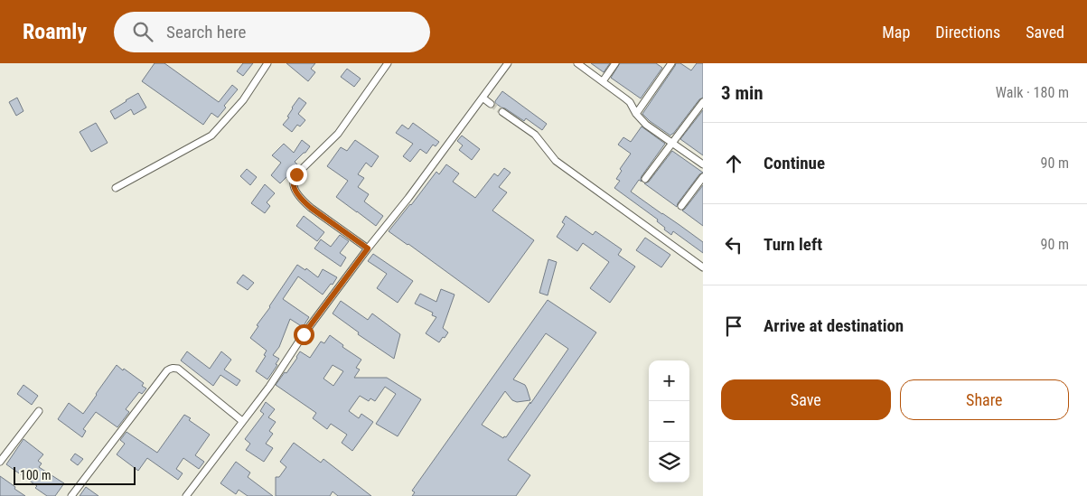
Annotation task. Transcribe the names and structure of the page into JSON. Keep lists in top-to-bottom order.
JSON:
{
  "scale_bar": "100 m",
  "page": {
    "header": "Roamly",
    "search": "Search here",
    "nav": ["Map", "Directions", "Saved"],
    "heading": ["3 min", "Walk · 180 m"],
    "list": [
      ["Continue", "90 m"],
      ["Turn left", "90 m"],
      "Arrive at destination"
    ],
    "map_buttons": ["+", "−"],
    "buttons": ["Save", "Share"],
    "scale": "100 m"
  }
}
